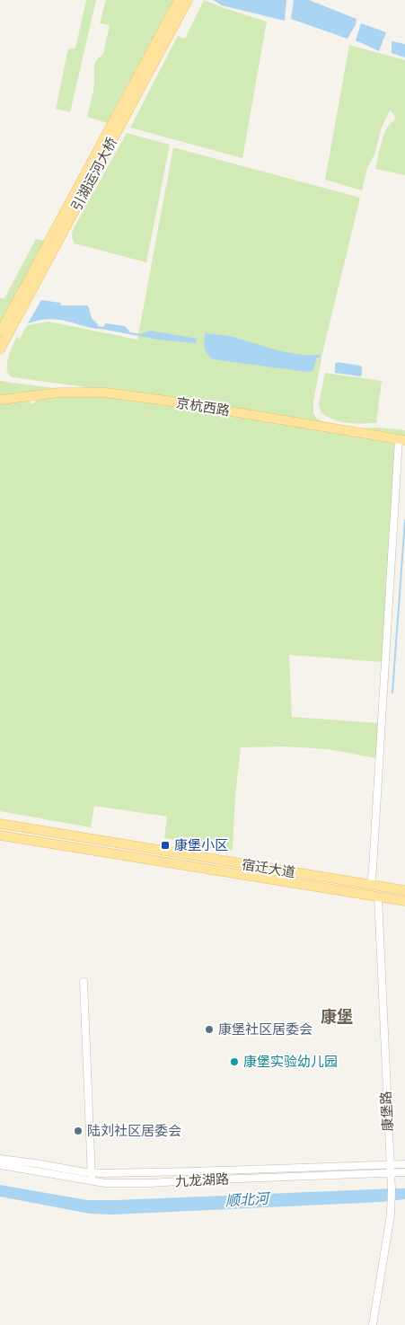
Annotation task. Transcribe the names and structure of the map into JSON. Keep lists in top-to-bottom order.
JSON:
{
  "streets": {
    "main road": ["引湖运河大桥", "京杭西路", "宿迁大道"],
    "street": ["康堡路", "九龙湖路"]
  },
  "crossings": [
    ["宿迁大道", "康堡路"],
    ["康堡路", "九龙湖路"]
  ],
  "districts": ["康堡"],
  "water": ["顺北河"],
  "places": {
    "transit": ["康堡小区"],
    "other": ["康堡社区居委会", "康堡实验幼儿园", "陆刘社区居委会"]
  }
}
